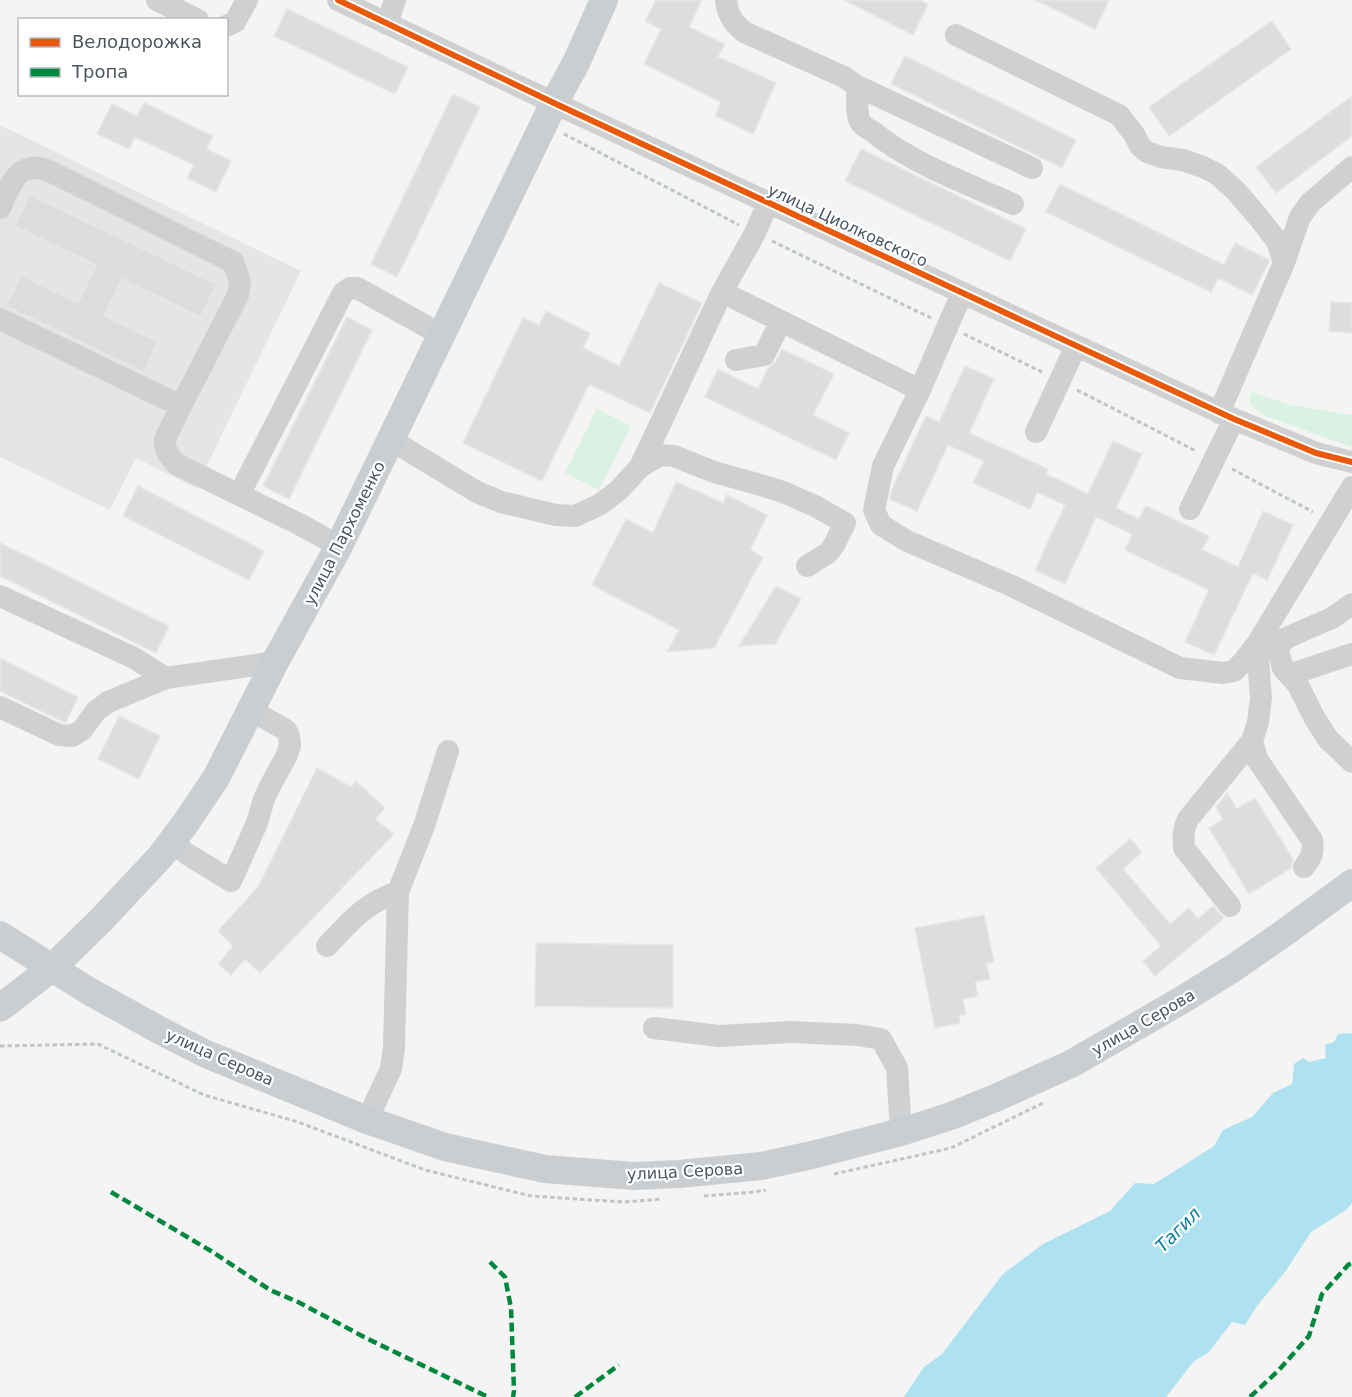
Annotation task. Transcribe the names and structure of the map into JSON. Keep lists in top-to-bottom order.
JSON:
{
  "streets": {
    "main road": ["улица Пархоменко", "улица Серова"],
    "street": ["улица Циолковского"]
  },
  "crossings": [
    ["улица Циолковского", "улица Пархоменко"],
    ["улица Пархоменко", "улица Серова"]
  ],
  "water": ["Тагил"],
  "legend": ["Велодорожка", "Тропа"]
}
